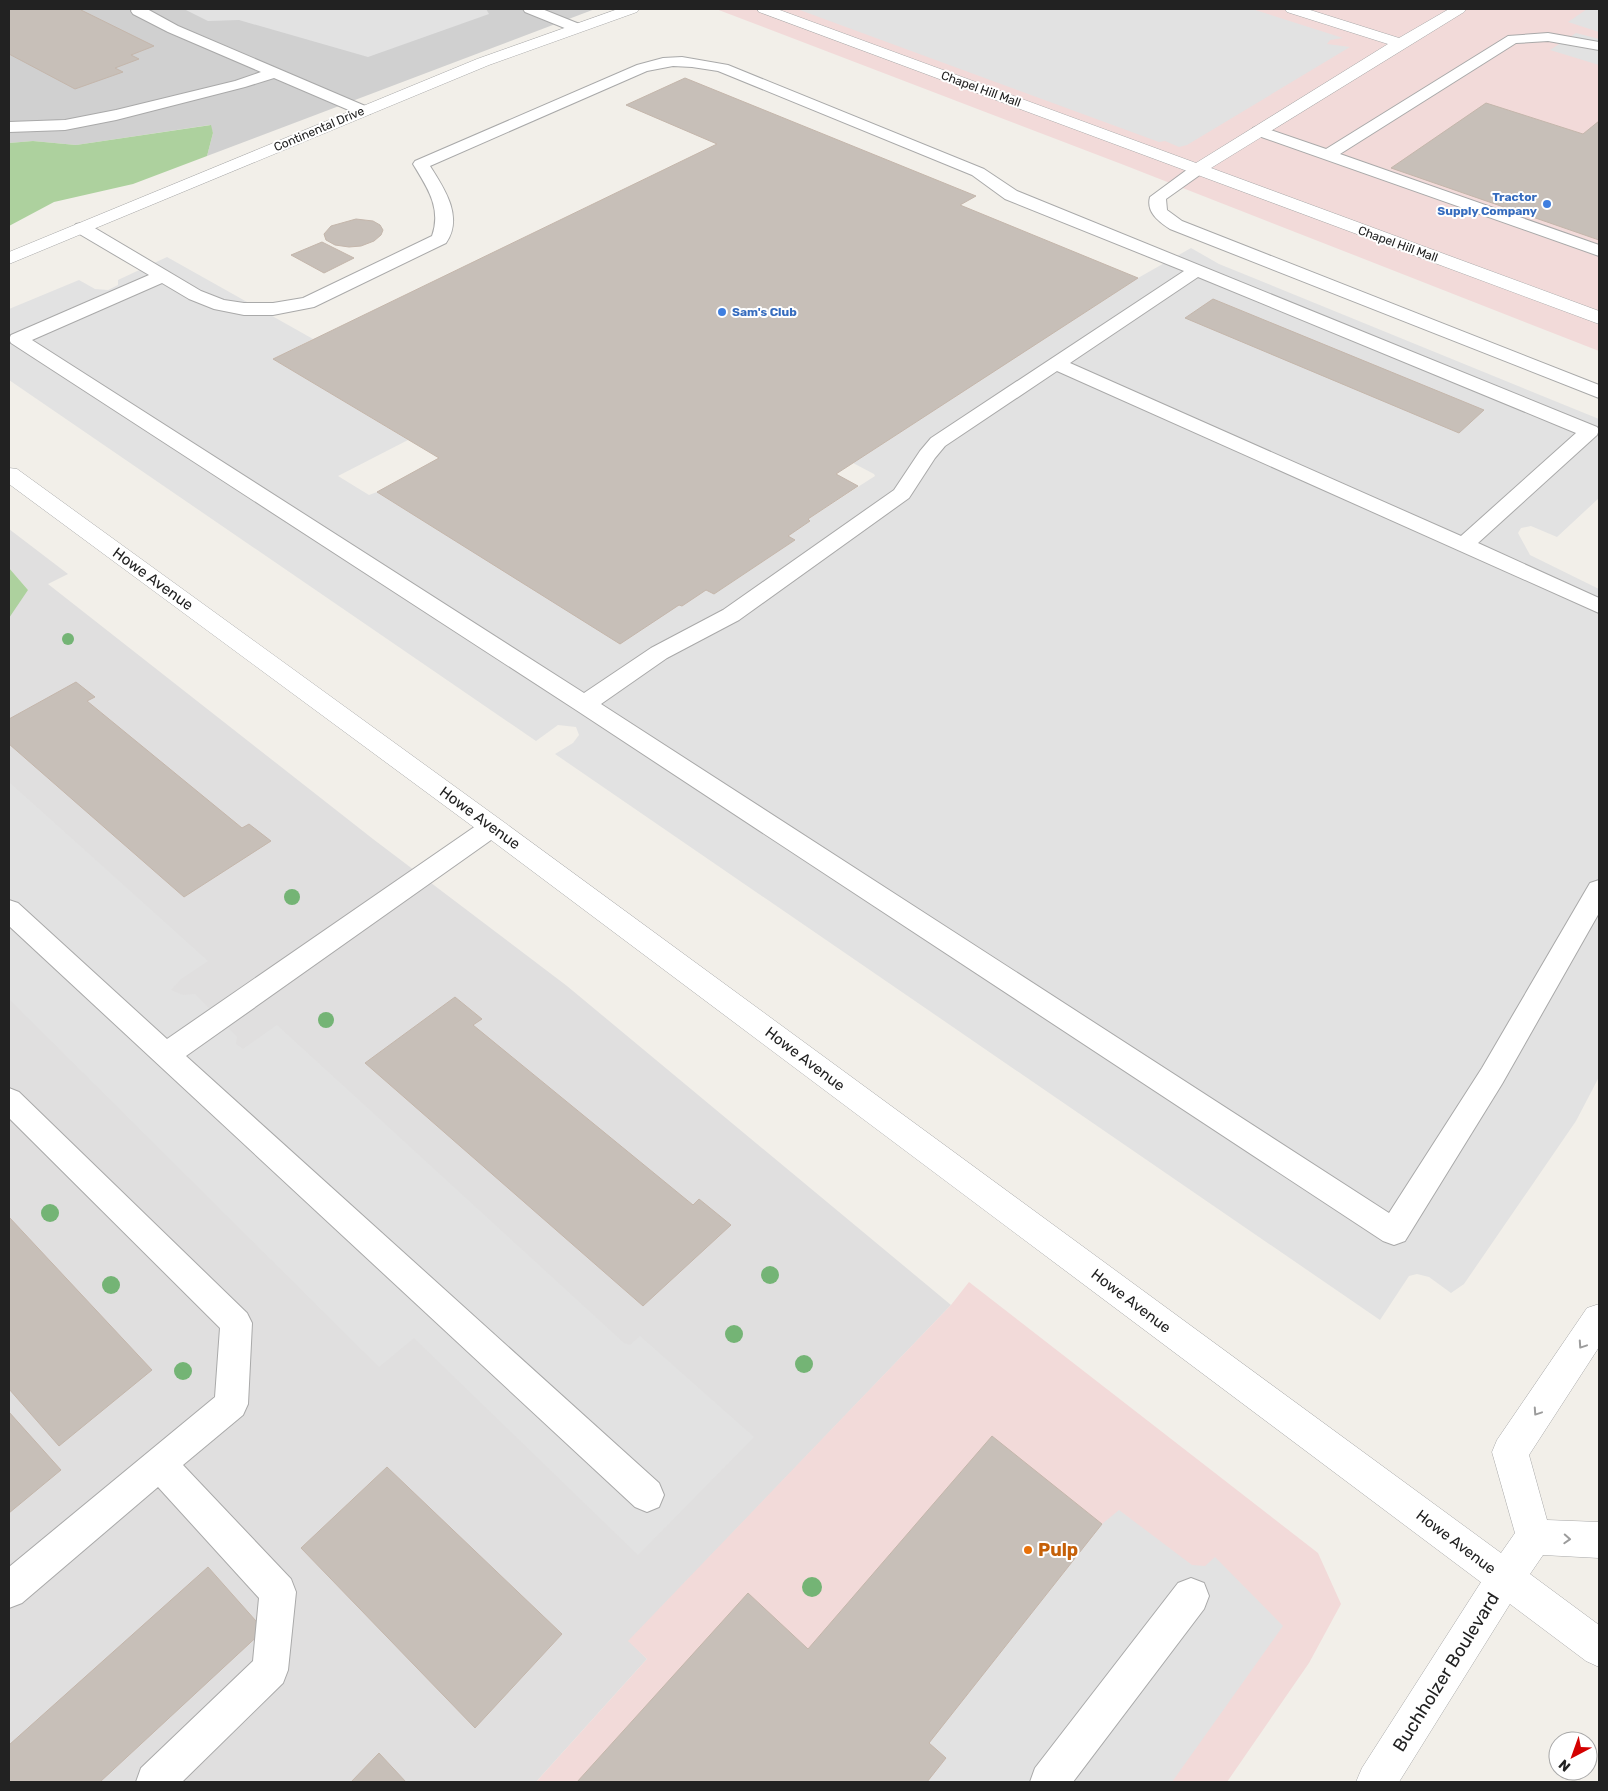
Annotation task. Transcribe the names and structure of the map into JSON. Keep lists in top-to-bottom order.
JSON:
{
  "streets": {
    "street": [
      "Chapel Hill Mall",
      "Continental Drive",
      "Howe Avenue",
      "Buchholzer Boulevard"
    ]
  },
  "crossings": [
    ["Howe Avenue", "Buchholzer Boulevard"]
  ],
  "places": ["Tractor Supply Company", "Sam's Club", "Pulp"],
  "north": "bottom left"
}
